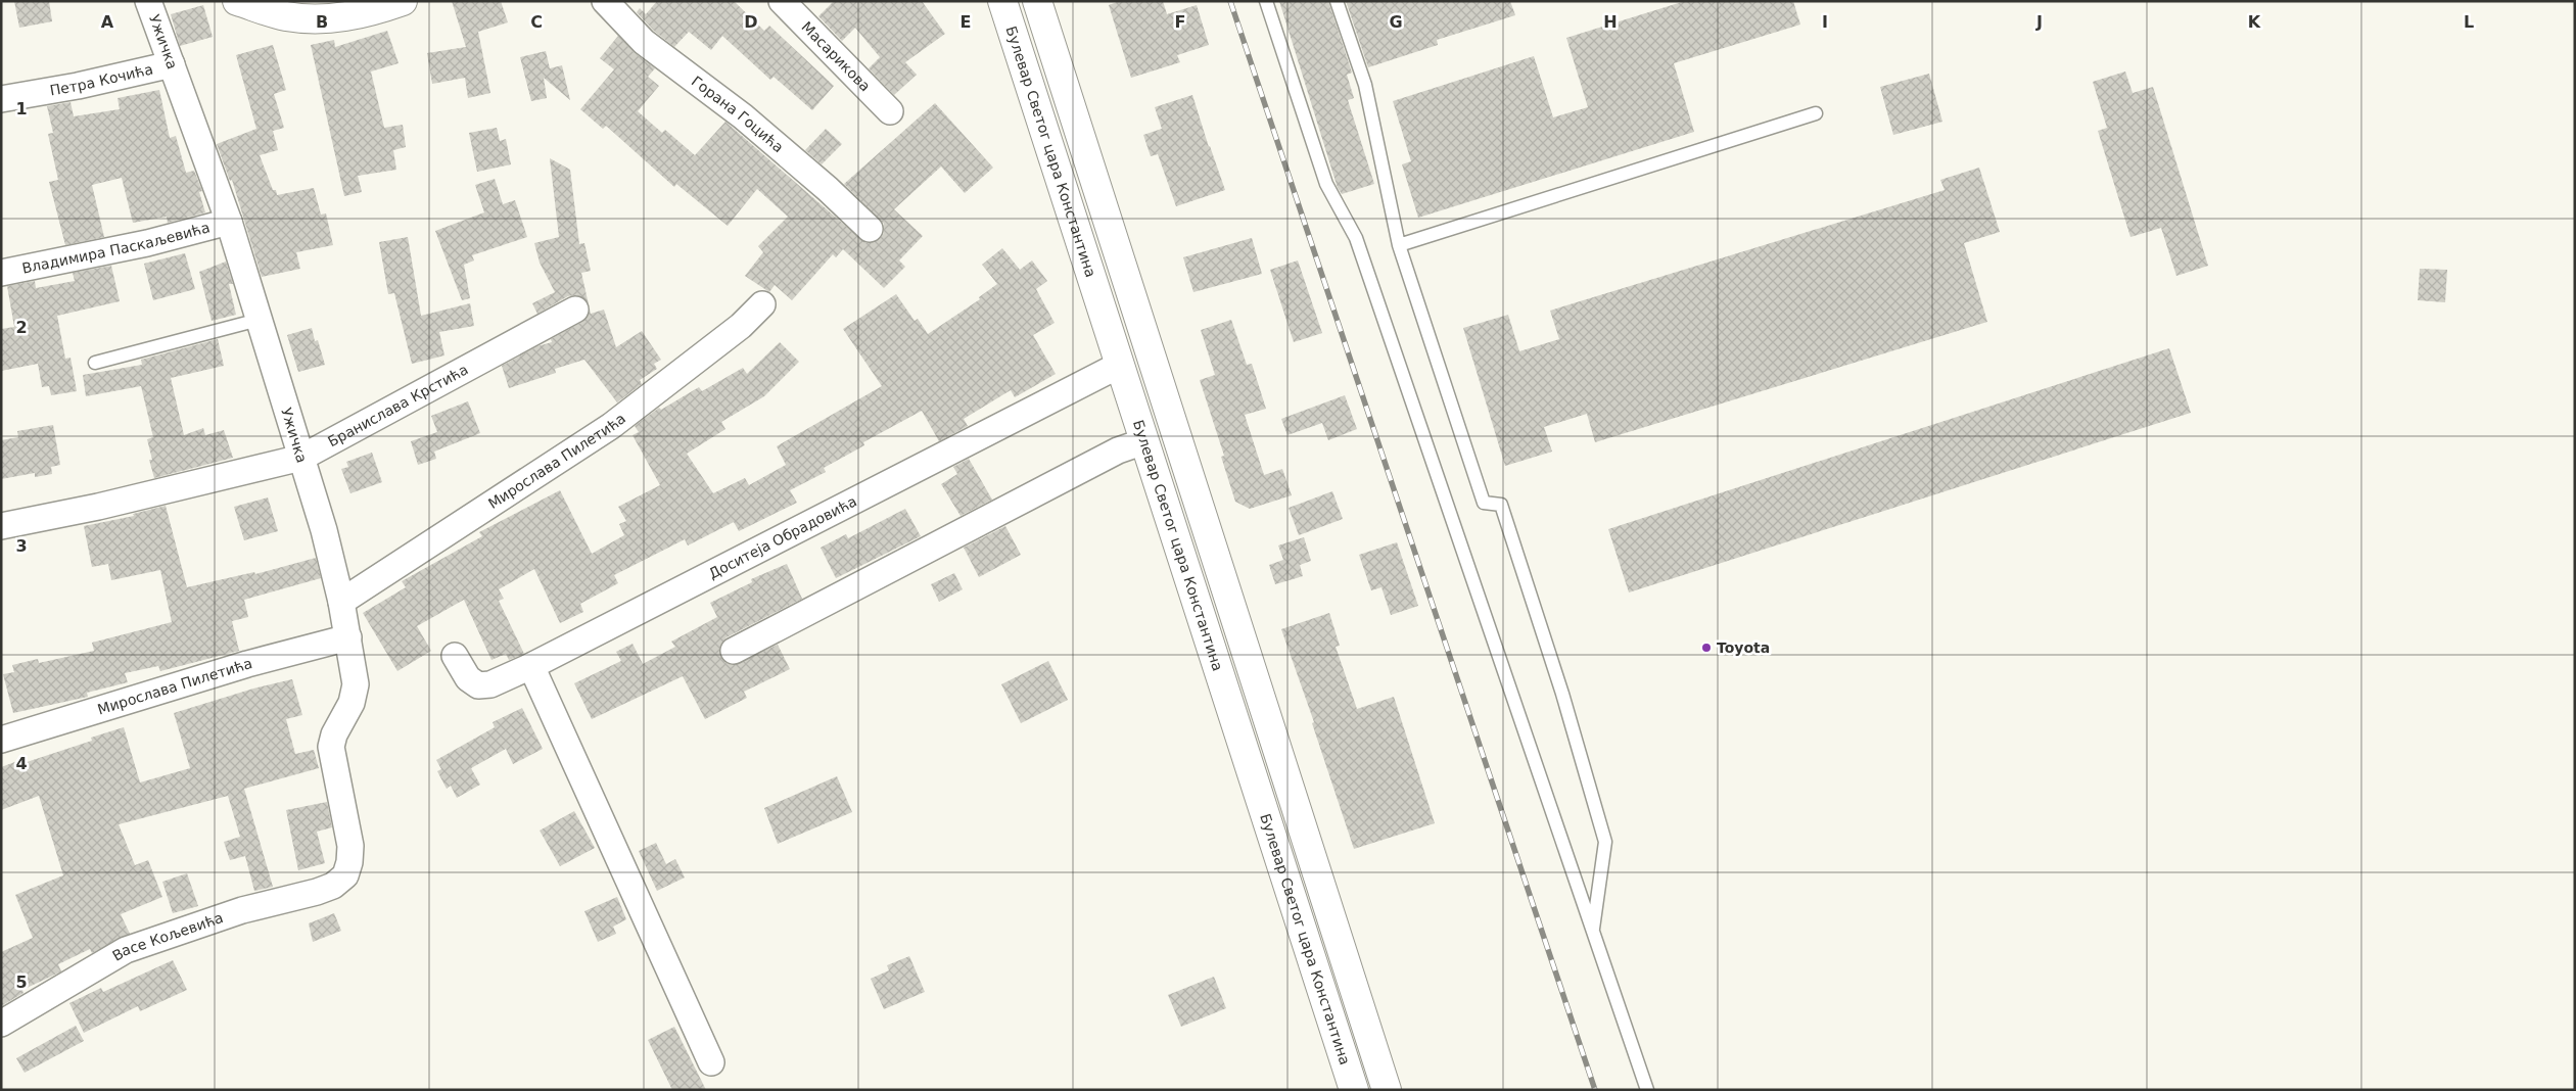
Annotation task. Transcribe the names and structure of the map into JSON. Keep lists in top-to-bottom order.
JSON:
{
  "streets": {
    "main road": ["Булевар Светог цара Константина"],
    "street": [
      "Ужичка",
      "Масарикова",
      "Петра Кочића",
      "Горана Гоцића",
      "Владимира Паскаљевића",
      "Бранислава Крстића",
      "Мирослава Пилетића",
      "Доситеја Обрадовића",
      "Васе Кољевића"
    ]
  },
  "crossings": [
    ["Ужичка", "Петра Кочића"],
    ["Ужичка", "Владимира Паскаљевића"],
    ["Ужичка", "Бранислава Крстића"],
    ["Ужичка", "Мирослава Пилетића"],
    ["Ужичка", "Васе Кољевића"],
    ["Булевар Светог цара Константина", "Доситеја Обрадовића"]
  ],
  "places": ["Toyota"],
  "grid": {
    "columns": [
      "A",
      "B",
      "C",
      "D",
      "E",
      "F",
      "G",
      "H",
      "I",
      "J",
      "K",
      "L"
    ],
    "rows": [
      "1",
      "2",
      "3",
      "4",
      "5"
    ]
  }
}
